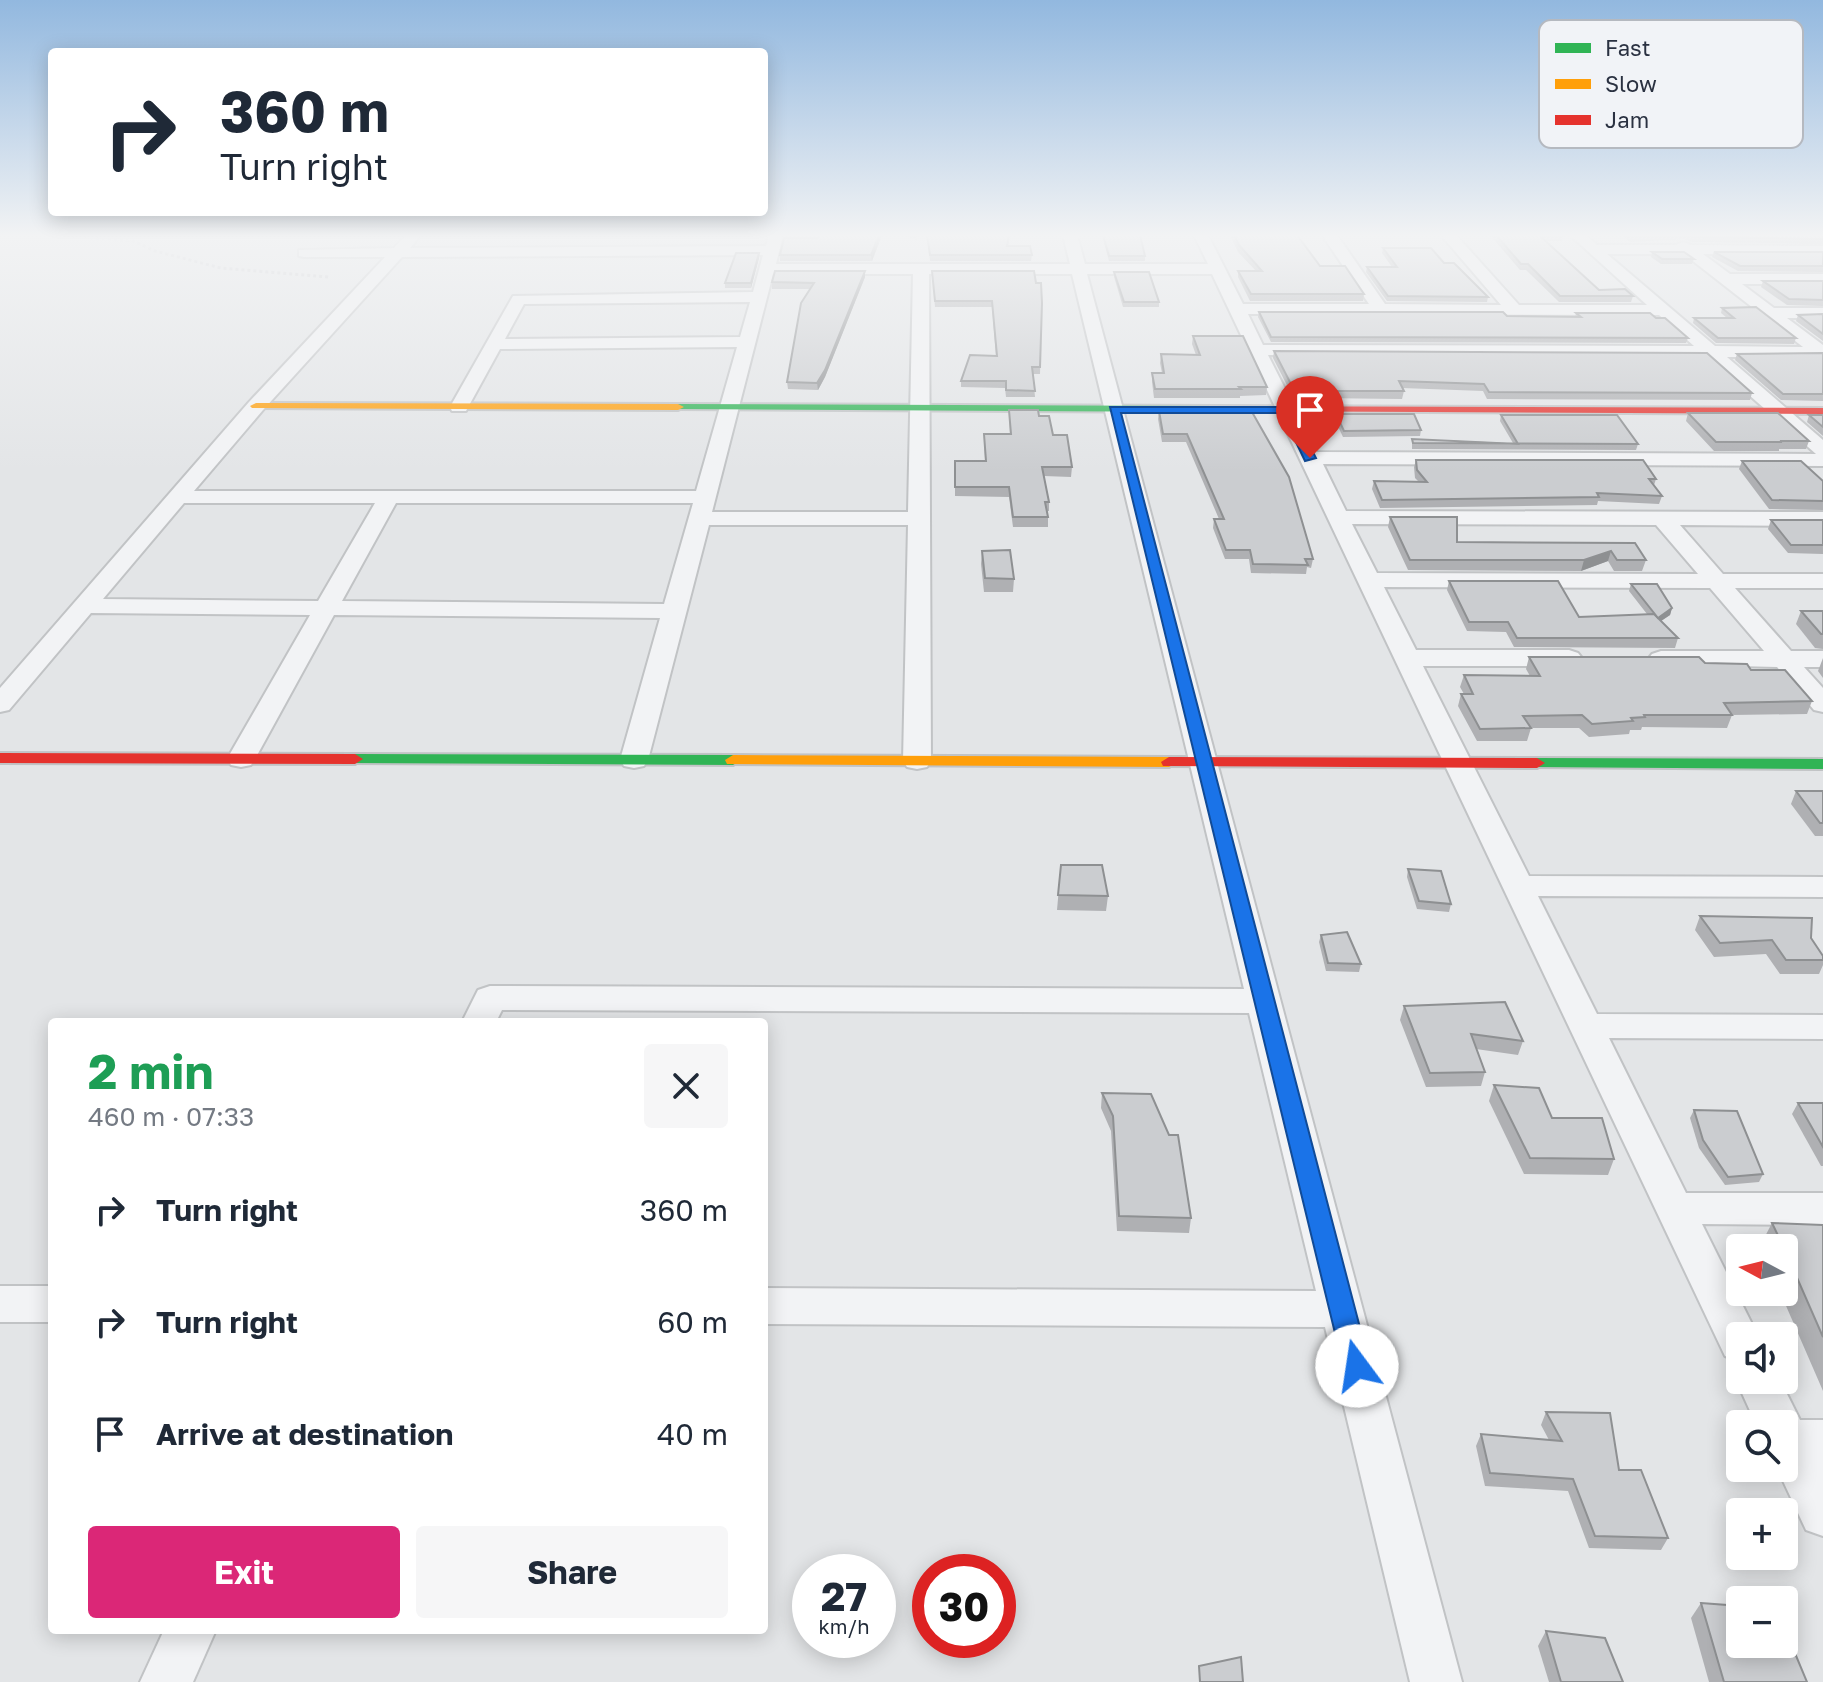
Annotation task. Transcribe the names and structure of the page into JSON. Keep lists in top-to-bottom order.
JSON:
{
  "legend": ["Fast", "Slow", "Jam"],
  "north": "left",
  "page": {
    "turn": ["360 m", "Turn right"],
    "heading": ["2 min", "460 m · 07:33"],
    "list": [
      {
        "name": "Turn right",
        "value": "360 m"
      },
      {
        "name": "Turn right",
        "value": "60 m"
      },
      {
        "name": "Arrive at destination",
        "value": "40 m"
      }
    ],
    "map_buttons": ["+", "−"],
    "buttons": ["Exit", "Share"],
    "speed": "27 km/h",
    "limit": "30"
  }
}
